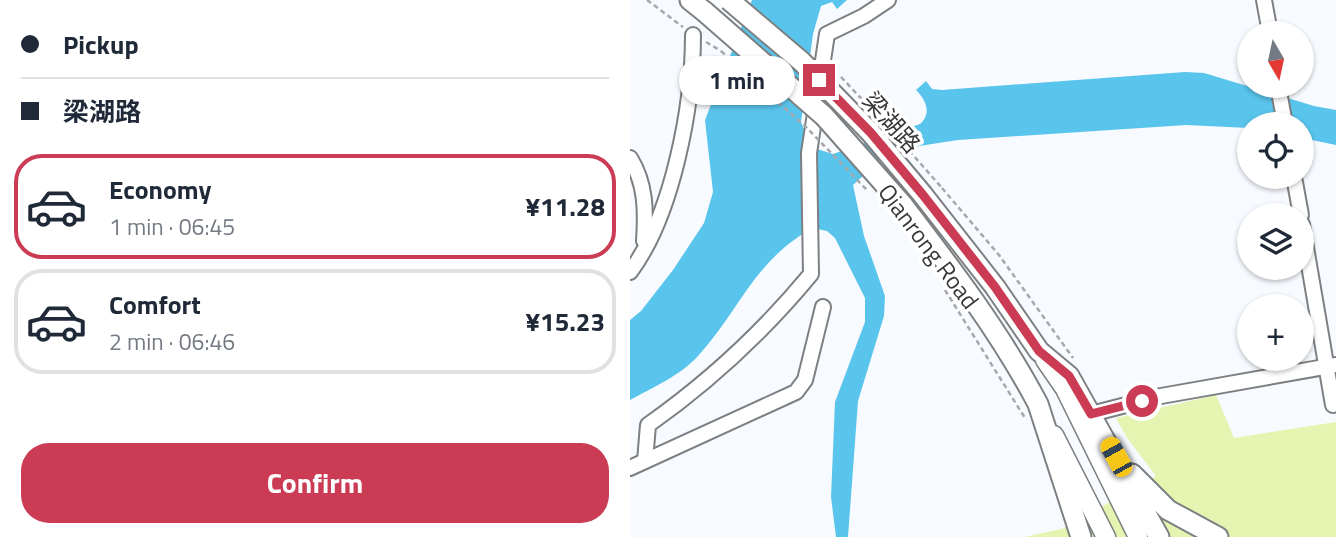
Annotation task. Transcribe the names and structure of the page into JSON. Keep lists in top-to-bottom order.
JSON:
{
  "streets": {
    "highway": ["梁湖路"],
    "path": ["Qianrong Road"]
  },
  "north": "bottom",
  "page": {
    "banner": ["Pickup", "梁湖路"],
    "map_buttons": "+",
    "bubble": "1 min",
    "list": [
      {
        "name": "Economy",
        "note": "1 min · 06:45",
        "value": "¥11.28"
      },
      {
        "name": "Comfort",
        "note": "2 min · 06:46",
        "value": "¥15.23"
      }
    ],
    "buttons": "Confirm"
  }
}
